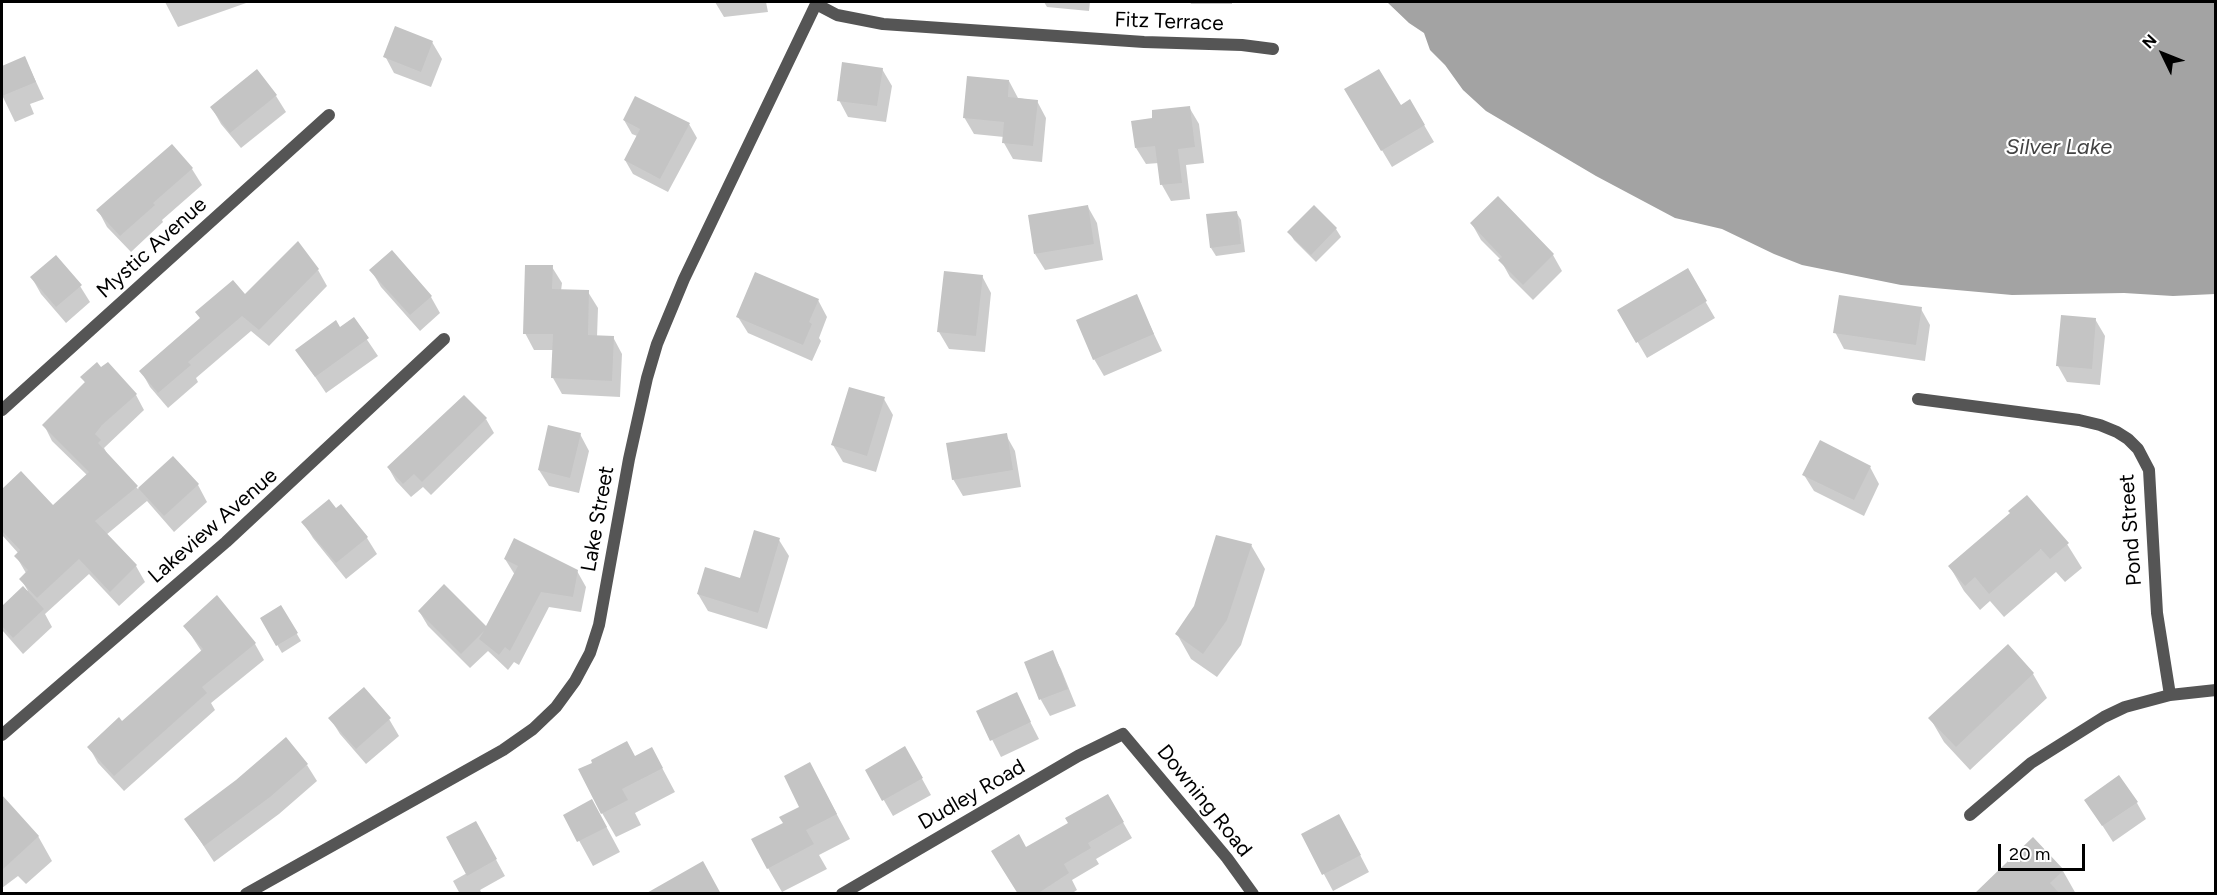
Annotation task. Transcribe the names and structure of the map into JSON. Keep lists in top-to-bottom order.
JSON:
{
  "streets": {
    "street": [
      "Fitz Terrace",
      "Mystic Avenue",
      "Lake Street",
      "Lakeview Avenue",
      "Pond Street",
      "Dudley Road",
      "Downing Road"
    ]
  },
  "crossings": [
    ["Fitz Terrace", "Lake Street"],
    ["Dudley Road", "Downing Road"]
  ],
  "water": ["Silver Lake"],
  "scale_bar": "20 m",
  "north": "top left"
}
